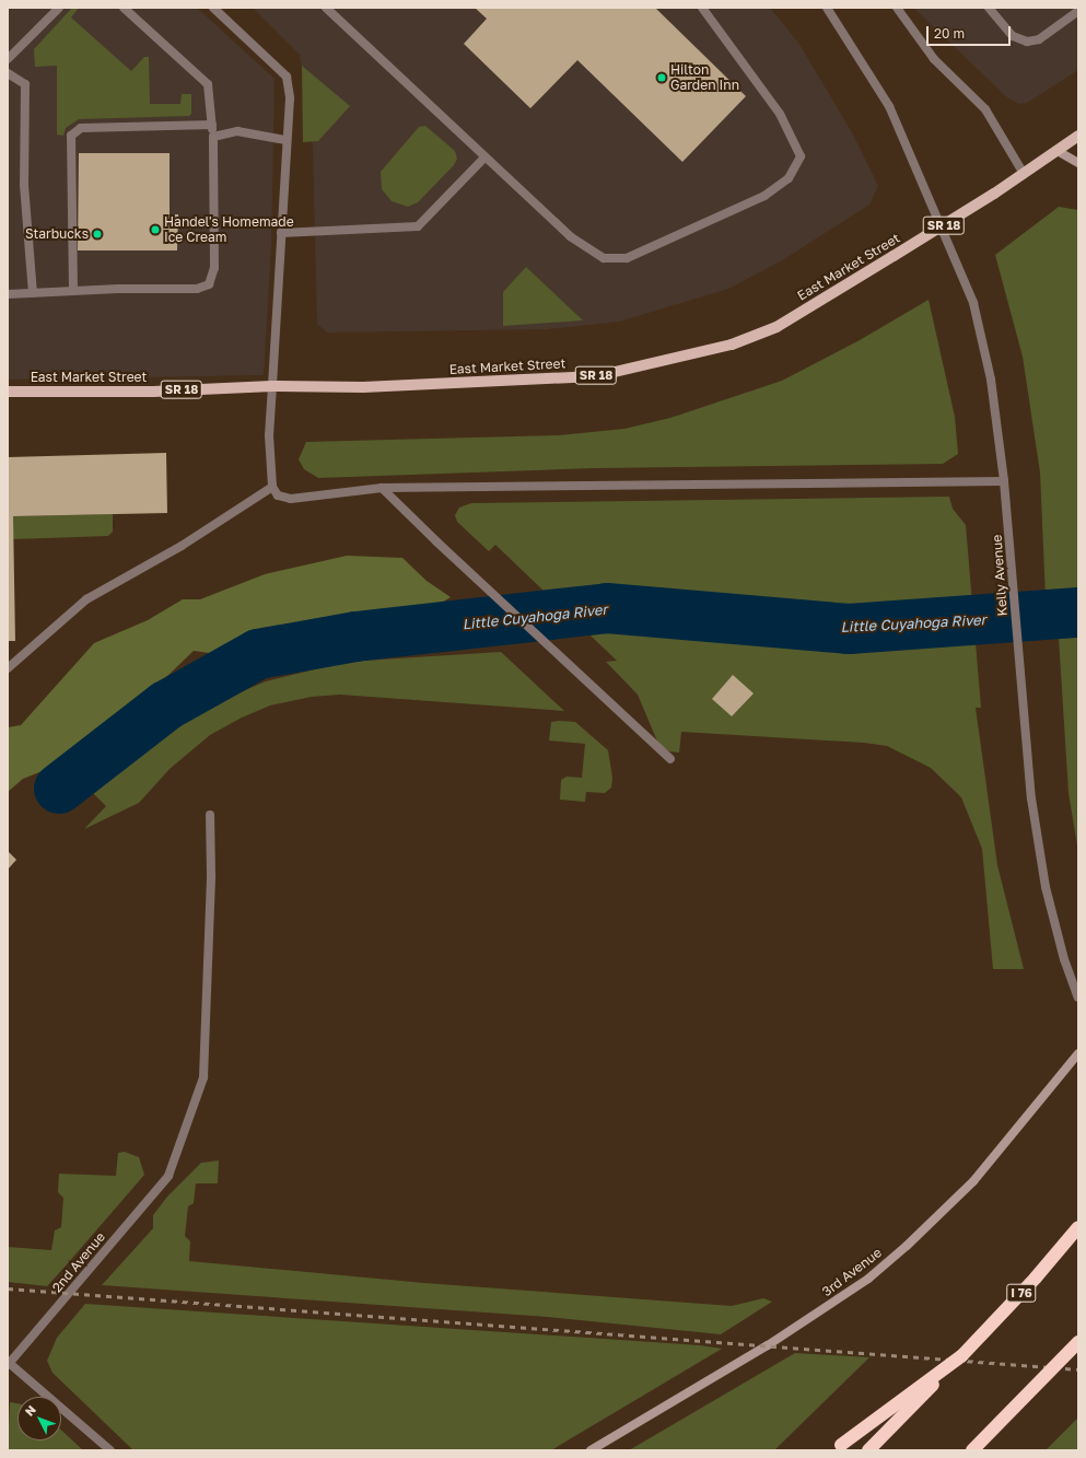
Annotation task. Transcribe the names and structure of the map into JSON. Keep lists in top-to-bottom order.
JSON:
{
  "streets": {
    "highway": ["I 76"],
    "main road": ["SR 18", "East Market Street", "3rd Avenue"],
    "street": ["Kelly Avenue", "2nd Avenue"]
  },
  "water": ["Little Cuyahoga River"],
  "places": ["Hilton Garden Inn", "Handel's Homemade Ice Cream", "Starbucks"],
  "scale_bar": "20 m",
  "north": "top left"
}
